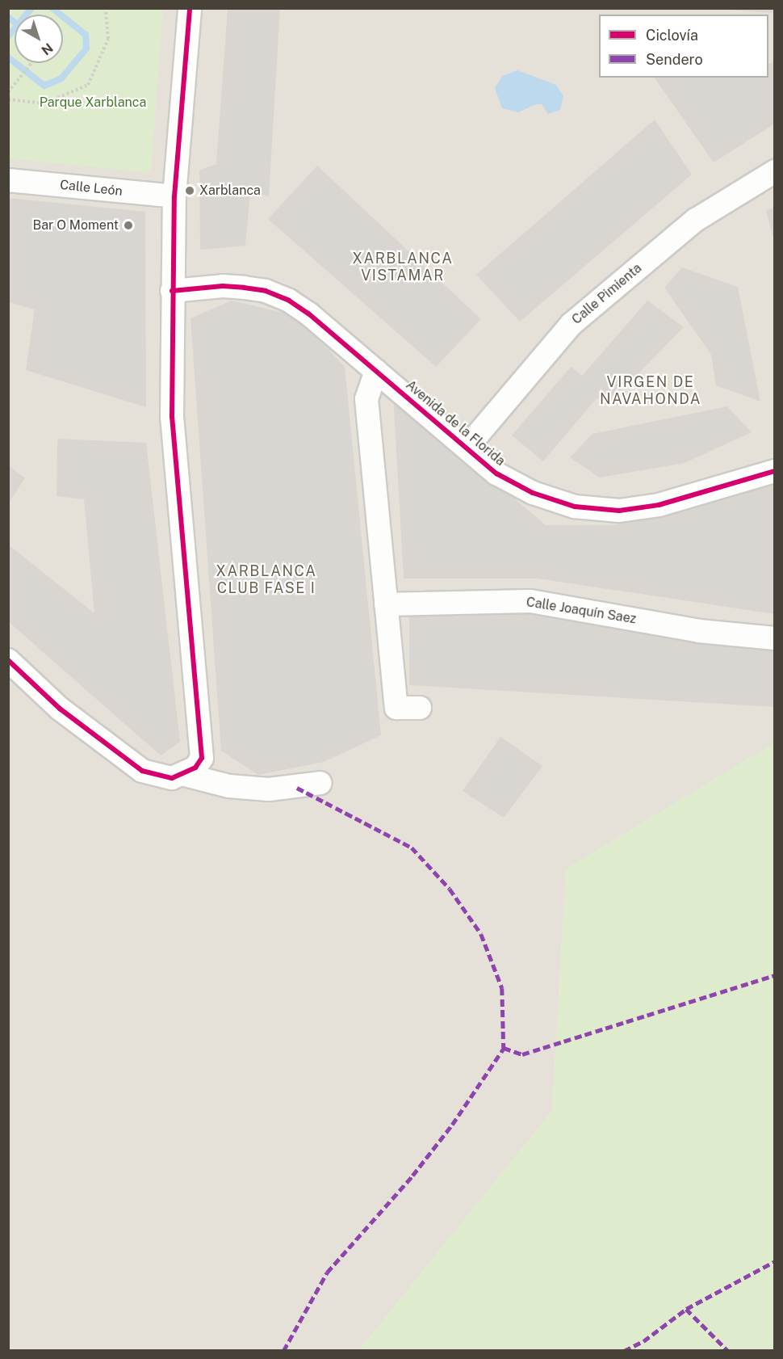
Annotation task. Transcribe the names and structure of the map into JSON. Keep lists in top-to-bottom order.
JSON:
{
  "streets": {
    "street": [
      "Calle León",
      "Calle Pimienta",
      "Avenida de la Florida",
      "Calle Joaquín Saez"
    ]
  },
  "crossings": [
    ["Calle Pimienta", "Avenida de la Florida"]
  ],
  "districts": ["XARBLANCA VISTAMAR", "VIRGEN DE NAVAHONDA", "XARBLANCA CLUB FASE I"],
  "parks": ["Parque Xarblanca"],
  "places": ["Xarblanca", "Bar O Moment"],
  "legend": ["Ciclovía", "Sendero"],
  "north": "bottom right"
}
